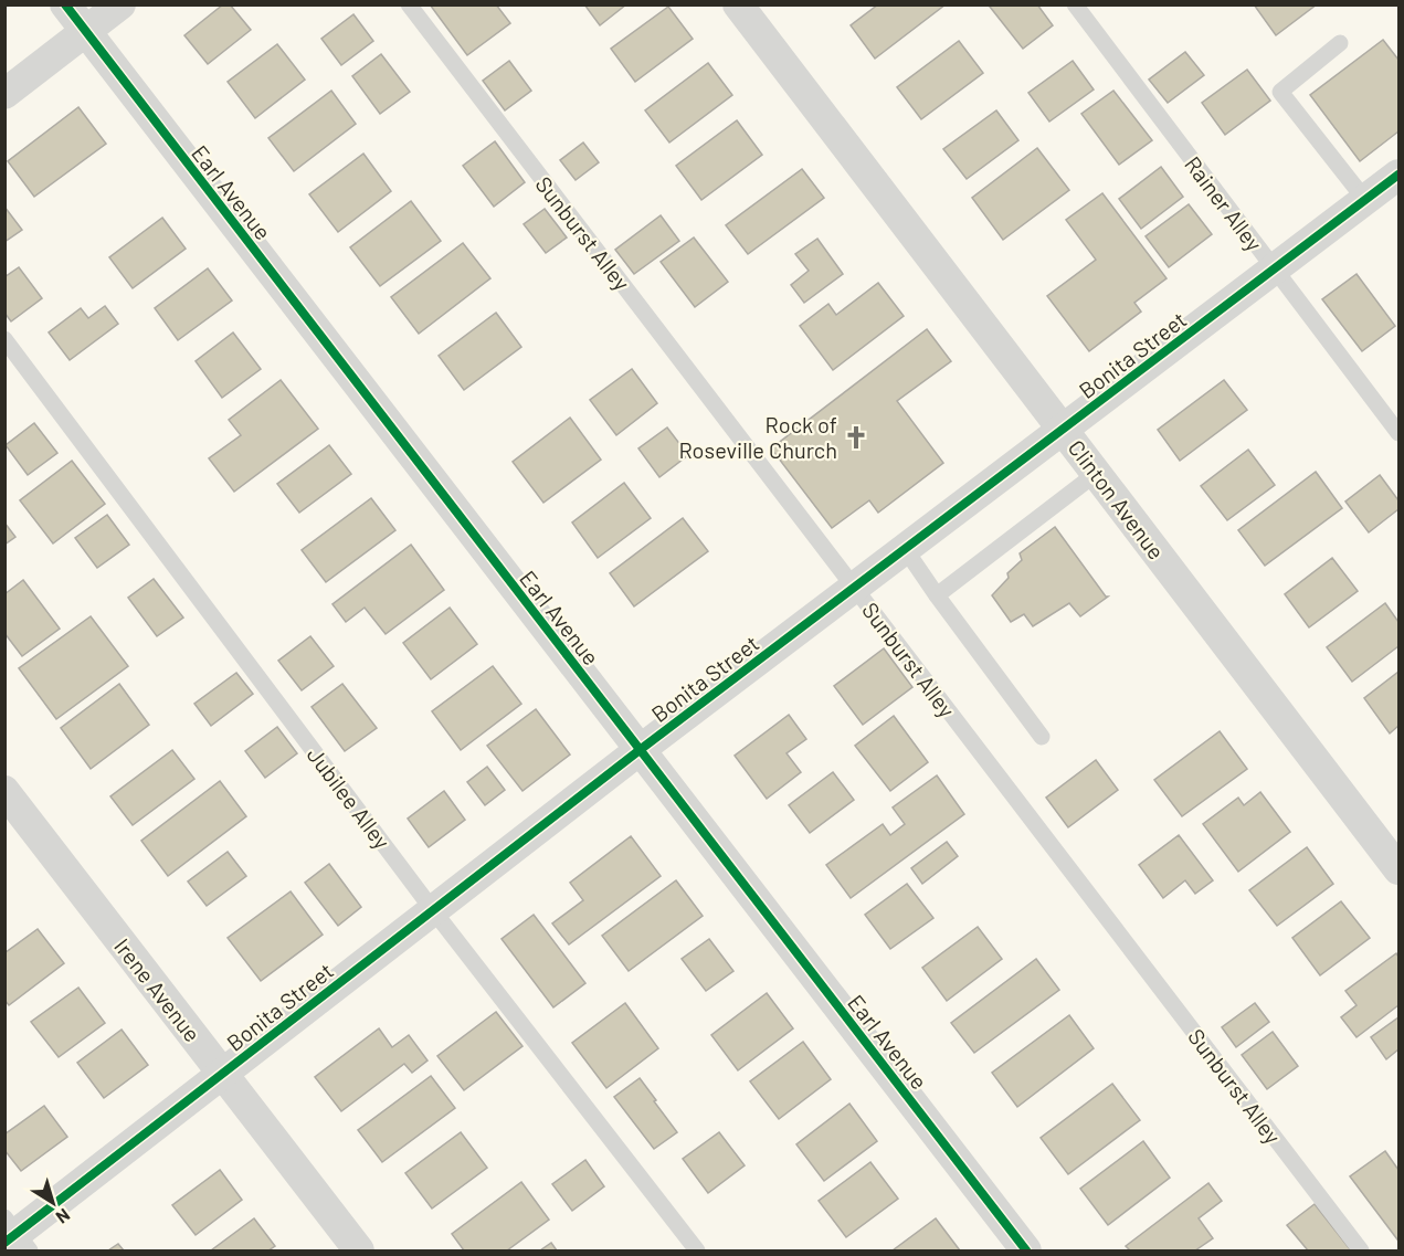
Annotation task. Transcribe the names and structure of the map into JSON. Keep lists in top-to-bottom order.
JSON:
{
  "streets": {
    "street": [
      "Earl Avenue",
      "Bonita Street",
      "Clinton Avenue",
      "Irene Avenue"
    ],
    "lane": ["Rainer Alley", "Sunburst Alley", "Jubilee Alley"]
  },
  "crossings": [
    ["Earl Avenue", "Bonita Street"],
    ["Rainer Alley", "Bonita Street"],
    ["Sunburst Alley", "Bonita Street"],
    ["Bonita Street", "Clinton Avenue"],
    ["Bonita Street", "Jubilee Alley"],
    ["Bonita Street", "Irene Avenue"]
  ],
  "places": {
    "church": ["Rock of Roseville Church"]
  },
  "north": "bottom right"
}
